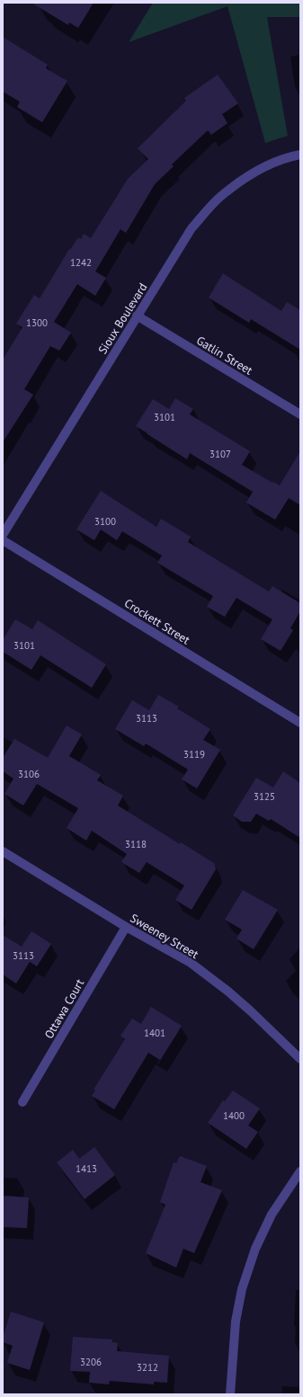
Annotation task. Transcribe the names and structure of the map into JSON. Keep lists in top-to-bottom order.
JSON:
{
  "streets": {
    "street": [
      "Sioux Boulevard",
      "Gatlin Street",
      "Crockett Street",
      "Sweeney Street",
      "Ottawa Court"
    ]
  },
  "crossings": [
    ["Sioux Boulevard", "Gatlin Street"],
    ["Sweeney Street", "Ottawa Court"]
  ],
  "house_numbers": [
    "1242",
    "1300",
    "3101",
    "3107",
    "3100",
    "3101",
    "3113",
    "3119",
    "3106",
    "3125",
    "3118",
    "3113",
    "1401",
    "1400",
    "1413",
    "3206",
    "3212"
  ]
}
